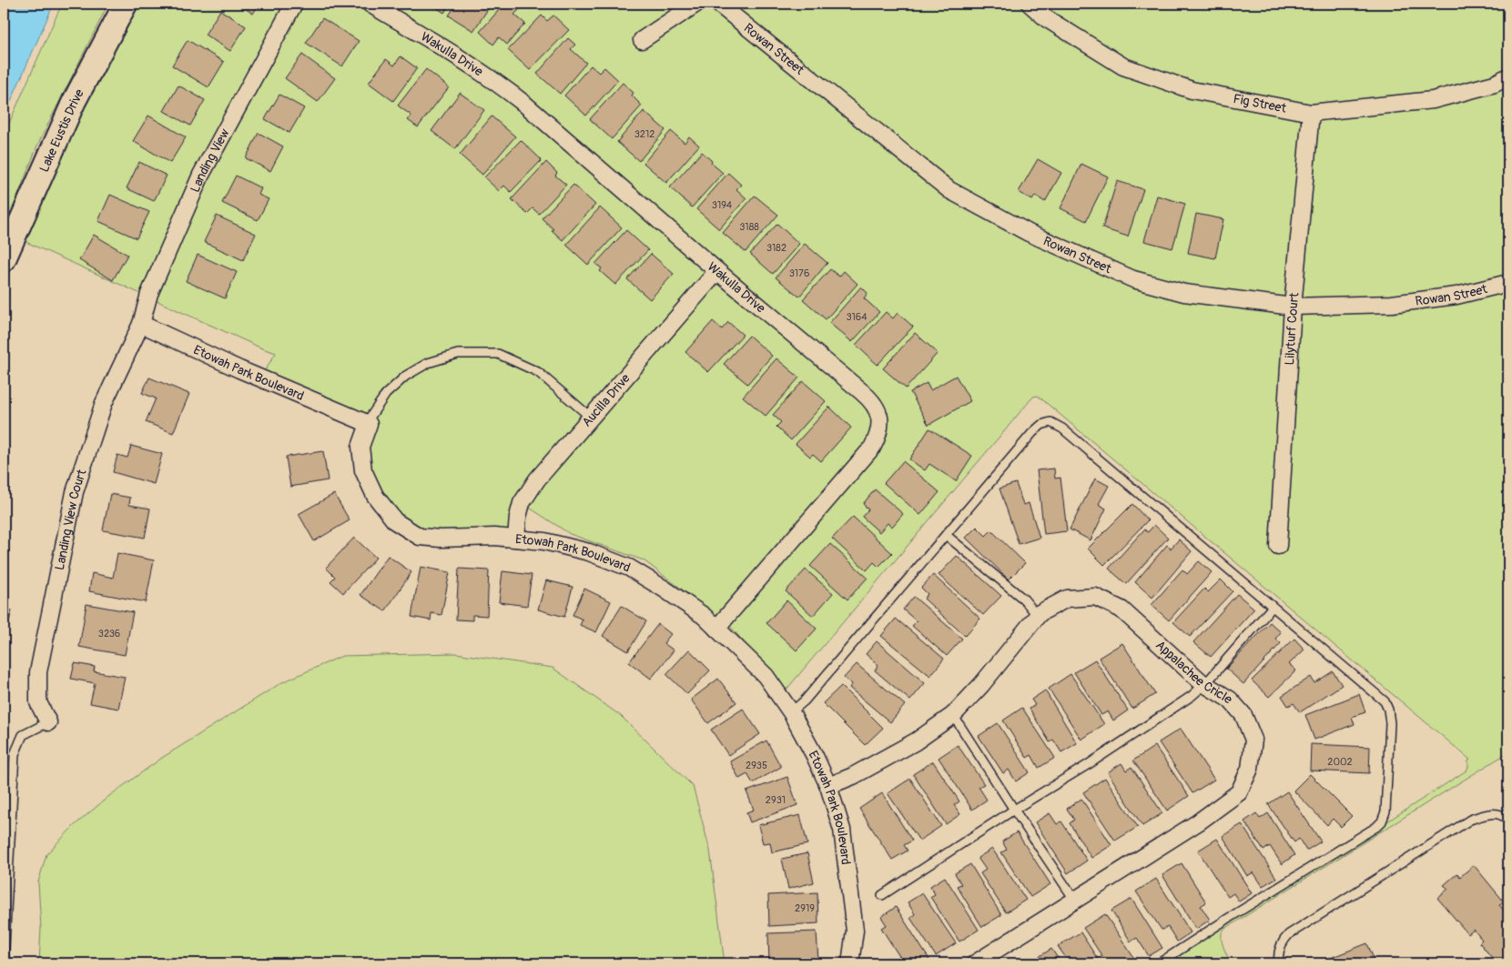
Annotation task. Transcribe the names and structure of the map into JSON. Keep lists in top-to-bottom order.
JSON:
{
  "streets": {
    "street": [
      "Rowan Street",
      "Wakulla Drive",
      "Fig Street",
      "Lake Eustis Drive",
      "Landing View",
      "Lilyturf Court",
      "Etowah Park Boulevard",
      "Aucilla Drive",
      "Landing View Court",
      "Appalachee Cricle"
    ]
  },
  "crossings": [
    ["Rowan Street", "Lilyturf Court"],
    ["Wakulla Drive", "Etowah Park Boulevard"],
    ["Wakulla Drive", "Aucilla Drive"],
    ["Fig Street", "Lilyturf Court"],
    ["Landing View", "Etowah Park Boulevard"],
    ["Landing View", "Landing View Court"],
    ["Etowah Park Boulevard", "Aucilla Drive"],
    ["Etowah Park Boulevard", "Landing View Court"],
    ["Etowah Park Boulevard", "Appalachee Cricle"]
  ],
  "house_numbers": [
    "3212",
    "3194",
    "3188",
    "3182",
    "3176",
    "3164",
    "3236",
    "2002",
    "2935",
    "2931",
    "2919"
  ]
}
